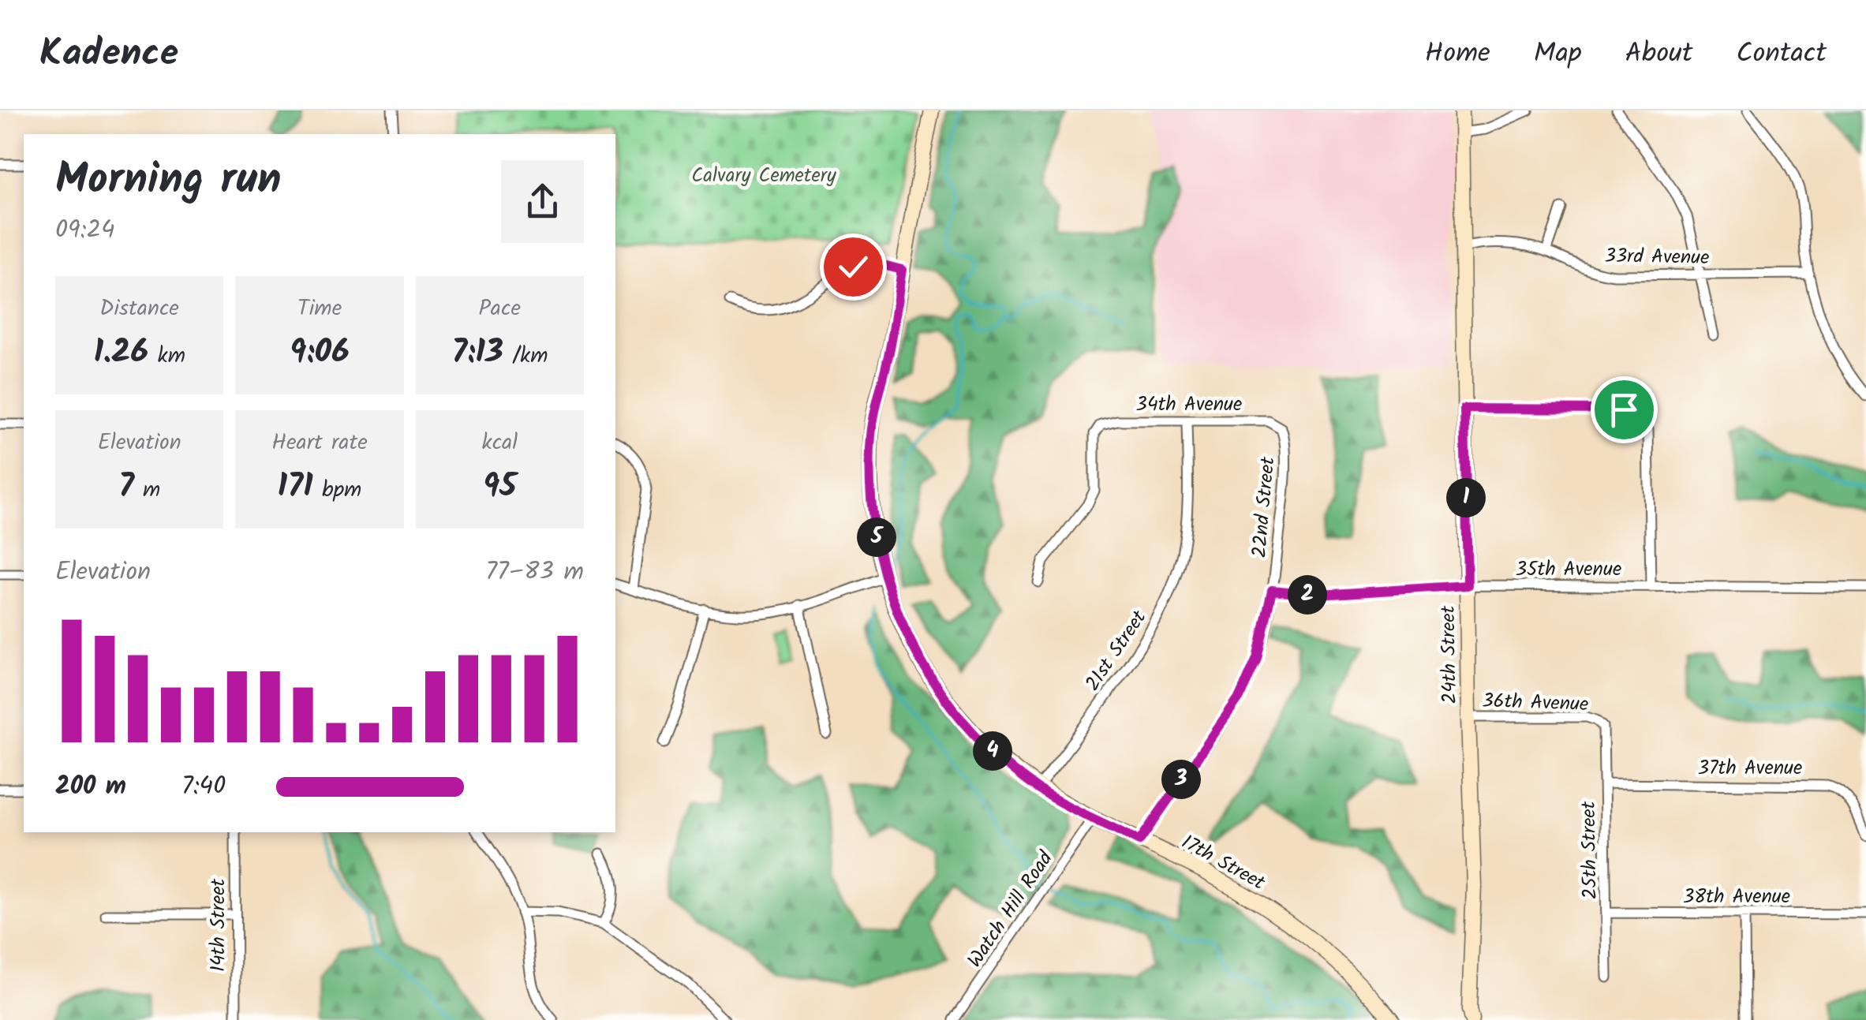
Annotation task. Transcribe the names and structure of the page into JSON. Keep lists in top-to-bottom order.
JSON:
{
  "streets": {
    "street": [
      "33rd Avenue",
      "34th Avenue",
      "22nd Street",
      "35th Avenue",
      "21st Street",
      "24th Street",
      "36th Avenue",
      "37th Avenue",
      "25th Street",
      "17th Street",
      "38th Avenue",
      "Watch Hill Road",
      "14th Street"
    ]
  },
  "crossings": [
    ["33rd Avenue", "24th Street"],
    ["34th Avenue", "22nd Street"],
    ["34th Avenue", "21st Street"],
    ["22nd Street", "35th Avenue"],
    ["22nd Street", "17th Street"],
    ["35th Avenue", "24th Street"],
    ["21st Street", "17th Street"],
    ["24th Street", "36th Avenue"],
    ["36th Avenue", "25th Street"],
    ["37th Avenue", "25th Street"],
    ["25th Street", "38th Avenue"],
    ["17th Street", "Watch Hill Road"]
  ],
  "parks": ["Calvary Cemetery"],
  "page": {
    "header": "Kadence",
    "nav": [
      "Home",
      "Map",
      "About",
      "Contact"
    ],
    "heading": ["Morning run", "09:24"],
    "stats": [
      ["Distance", "1.26 km"],
      ["Time", "9:06"],
      ["Pace", "7:13 /km"],
      ["Elevation", "7 m"],
      ["Heart rate", "171 bpm"],
      ["kcal", "95"]
    ],
    "pins": [
      "1",
      "5",
      "2",
      "4",
      "3"
    ],
    "chart": ["Elevation", "77–83 m"],
    "list": [
      {
        "name": "200 m",
        "note": "7:40"
      }
    ]
  }
}
